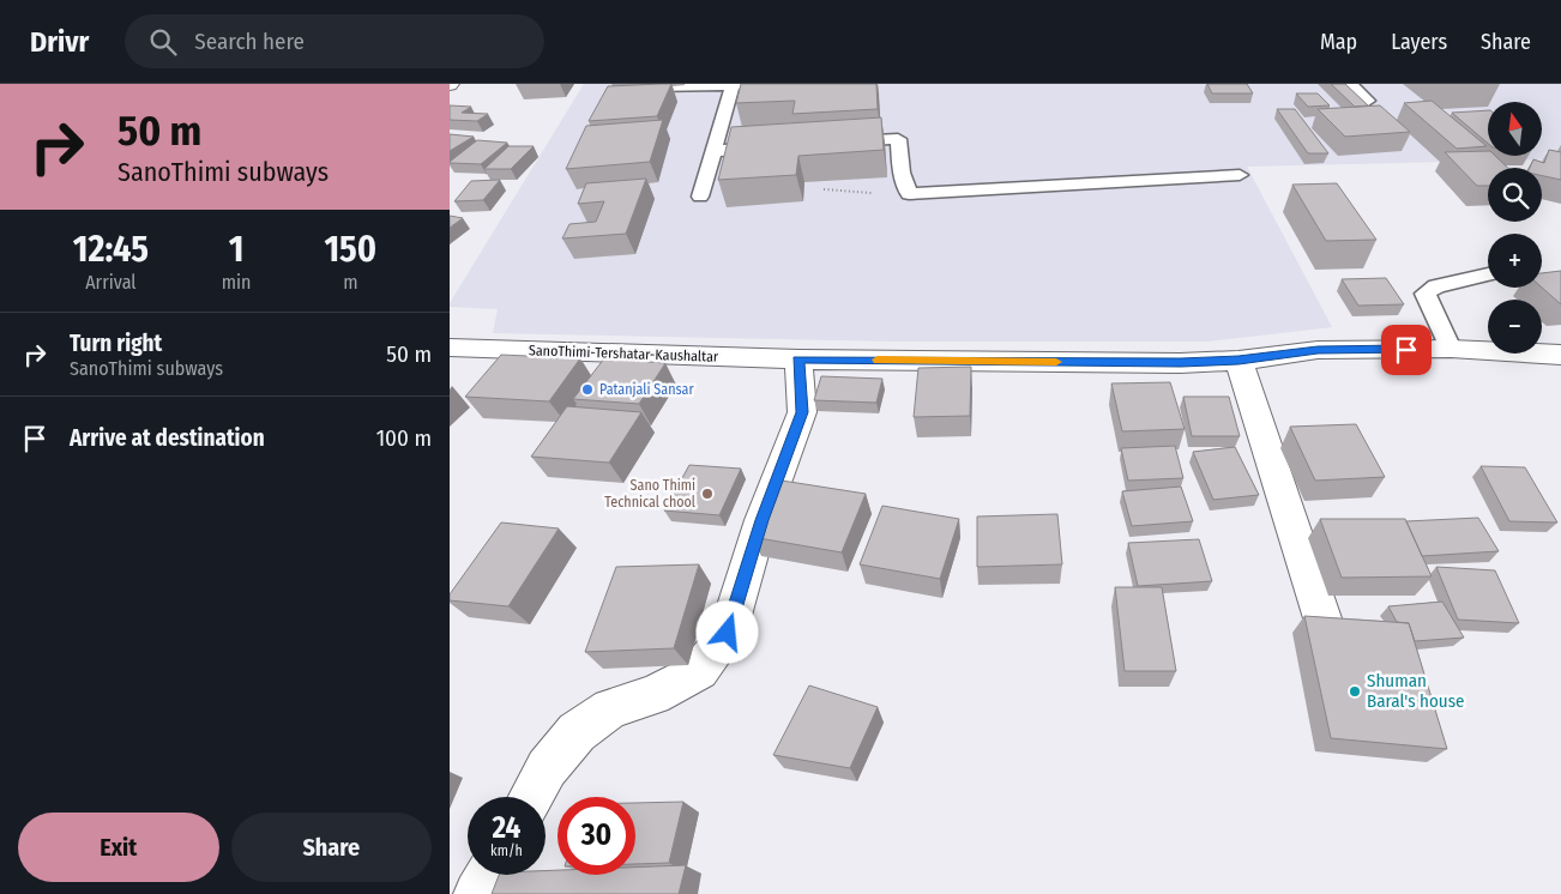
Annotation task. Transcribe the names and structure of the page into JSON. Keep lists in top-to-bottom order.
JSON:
{
  "streets": {
    "street": ["SanoThimi-Tershatar-Kaushaltar"]
  },
  "places": ["Patanjali Sansar", "Sano Thimi Technical chool", "Shuman Baral's house"],
  "north": "top",
  "page": {
    "header": "Drivr",
    "search": "Search here",
    "nav": ["Map", "Layers", "Share"],
    "turn": ["50 m", "SanoThimi subways"],
    "map_buttons": ["+", "−"],
    "eta": [
      "12:45",
      "Arrival",
      "1",
      "min",
      "150",
      "m"
    ],
    "list": [
      {
        "name": "Turn right",
        "note": "SanoThimi subways",
        "value": "50 m"
      },
      {
        "name": "Arrive at destination",
        "value": "100 m"
      }
    ],
    "speed": "24 km/h",
    "limit": "30",
    "buttons": ["Exit", "Share"]
  }
}
